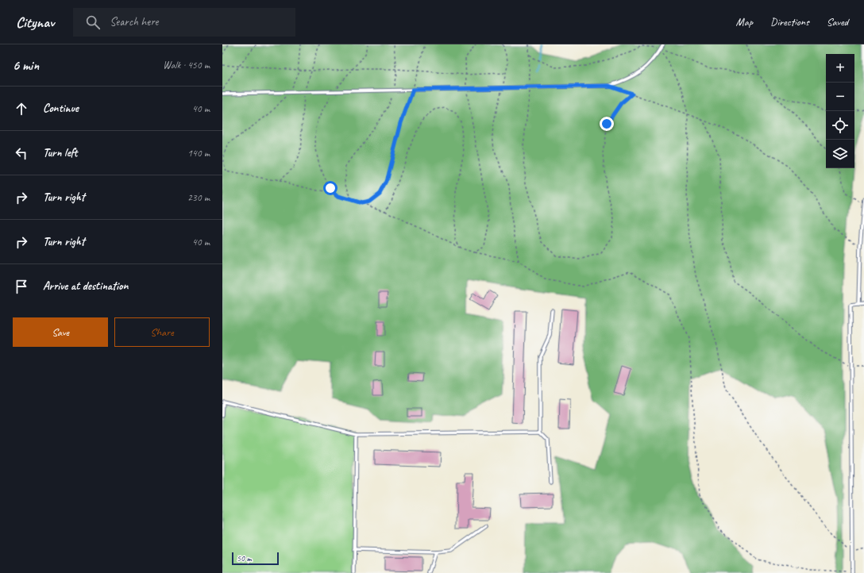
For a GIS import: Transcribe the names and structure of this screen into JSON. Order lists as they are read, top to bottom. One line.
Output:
{"scale_bar":"50 m","page":{"header":"Citynav","search":"Search here","nav":["Map","Directions","Saved"],"heading":["6 min","Walk · 450 m"],"map_buttons":["+","−"],"list":[["Continue","40 m"],["Turn left","140 m"],["Turn right","230 m"],["Turn right","40 m"],"Arrive at destination"],"buttons":["Save","Share"],"scale":"50 m"}}
